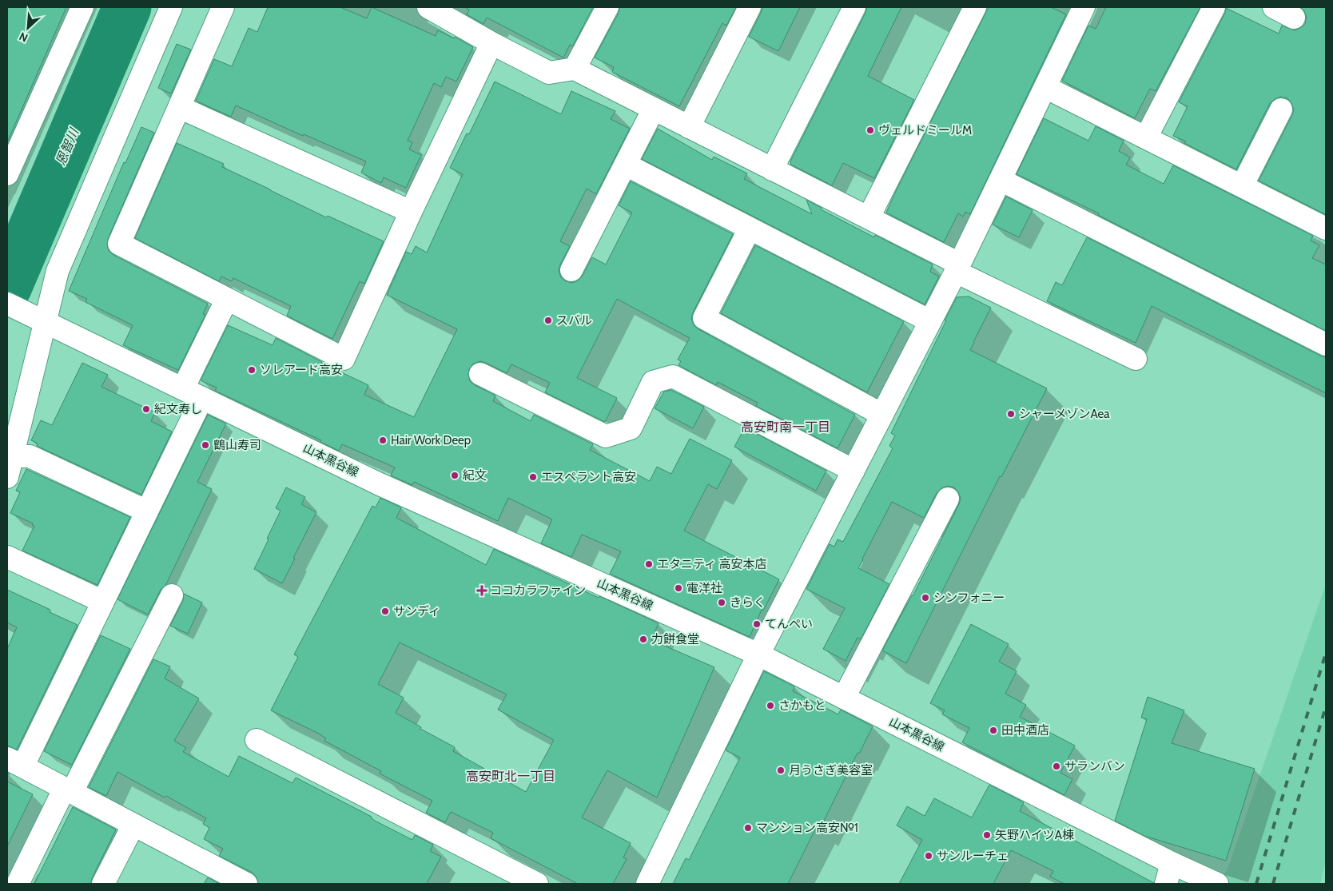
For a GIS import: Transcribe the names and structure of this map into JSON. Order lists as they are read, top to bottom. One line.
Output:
{"streets":{"street":["山本黒谷線"]},"districts":["高安町南一丁目","高安町北一丁目"],"water":["恩智川"],"places":{"other":["ヴェルドミールM","スバル","ソレアード高安","紀文寿し","シャーメゾンAea","Hair Work Deep","鶴山寿司","紀文","エスペラント高安","エタニティ 高安本店","電洋社","シンフォニー","きらく","サンディ","てんぺい","力餅食堂","さかもと","田中酒店","サランバン","月うさぎ美容室","マンション高安№1","矢野ハイツA棟","サンルーチェ"],"health":["ココカラファイン"]},"north":"bottom left"}
